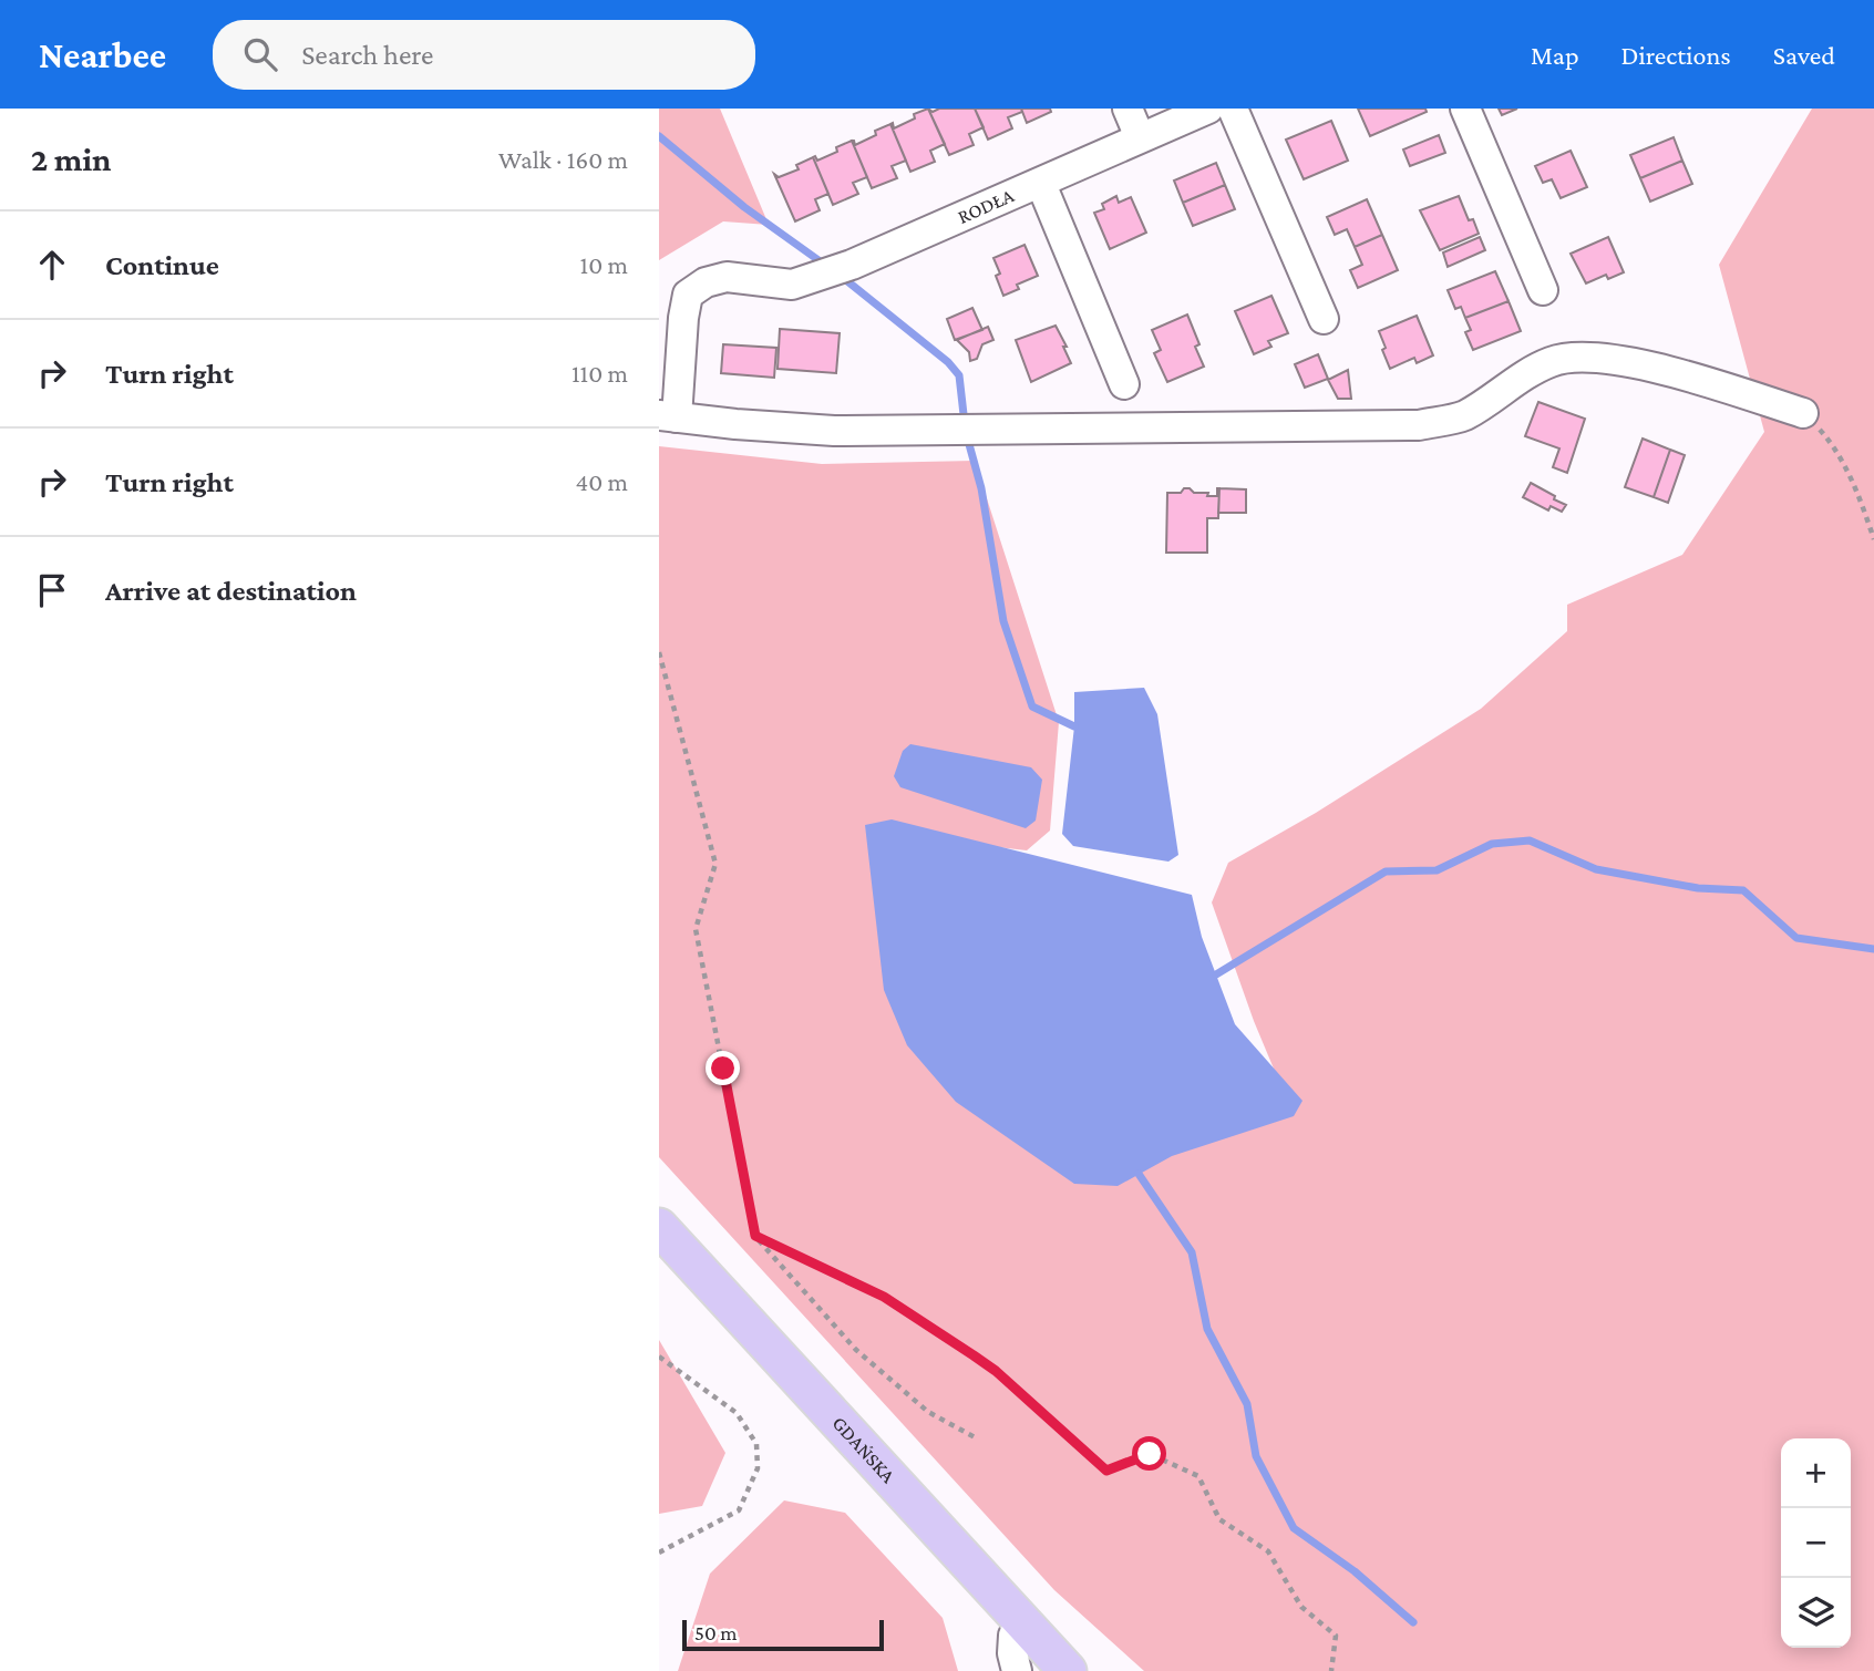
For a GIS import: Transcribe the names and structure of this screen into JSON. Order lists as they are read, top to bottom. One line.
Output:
{"streets":{"main road":["GDAŃSKA"],"street":["RODŁA"]},"scale_bar":"50 m","page":{"header":"Nearbee","search":"Search here","nav":["Map","Directions","Saved"],"heading":["2 min","Walk · 160 m"],"list":[["Continue","10 m"],["Turn right","110 m"],["Turn right","40 m"],"Arrive at destination"],"map_buttons":["+","−"],"scale":"50 m"}}
